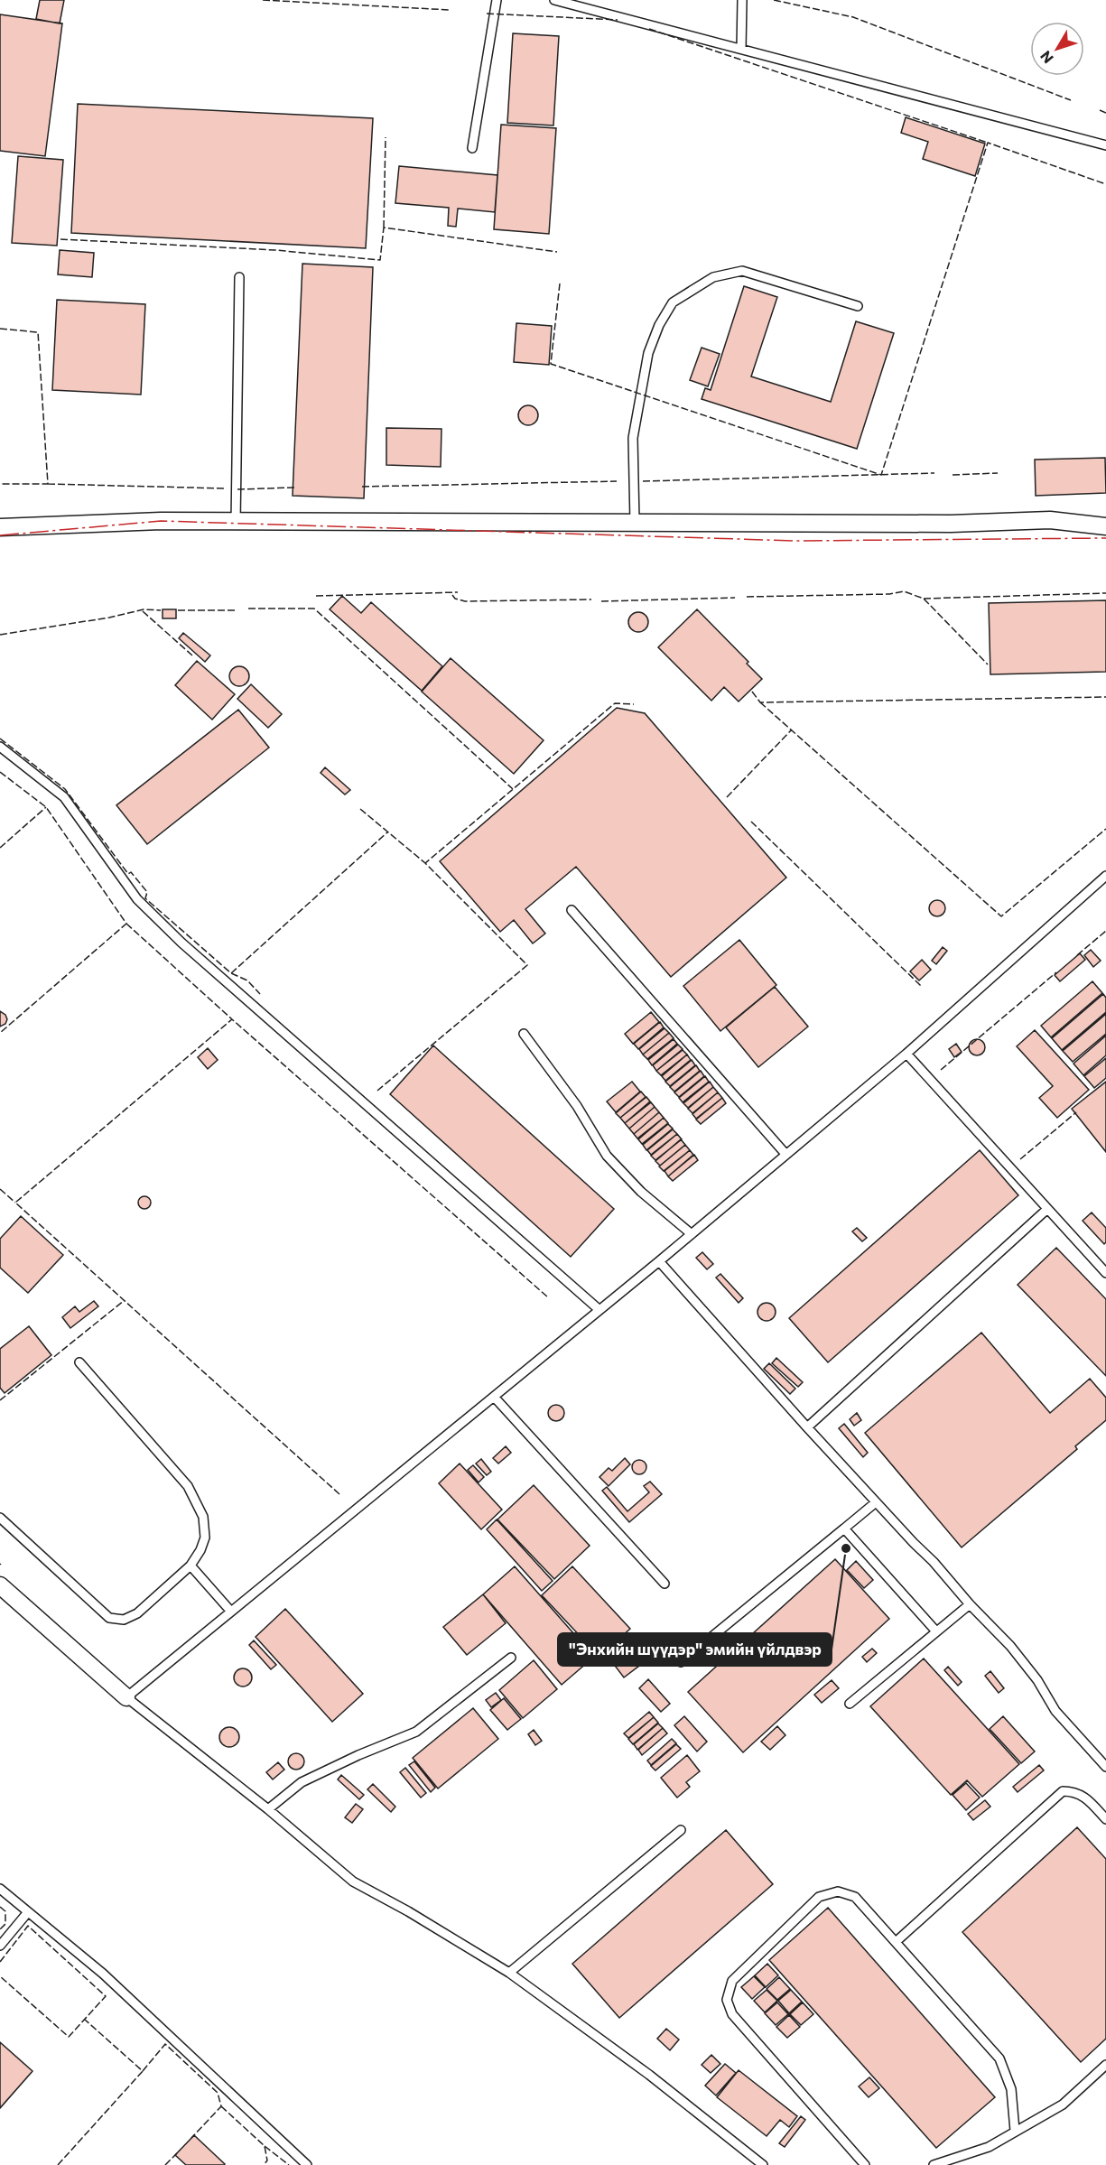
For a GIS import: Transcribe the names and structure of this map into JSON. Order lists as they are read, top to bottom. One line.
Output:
{"places":["\"Энхийн шүүдэр\" эмийн үйлдвэр"],"north":"bottom left"}
